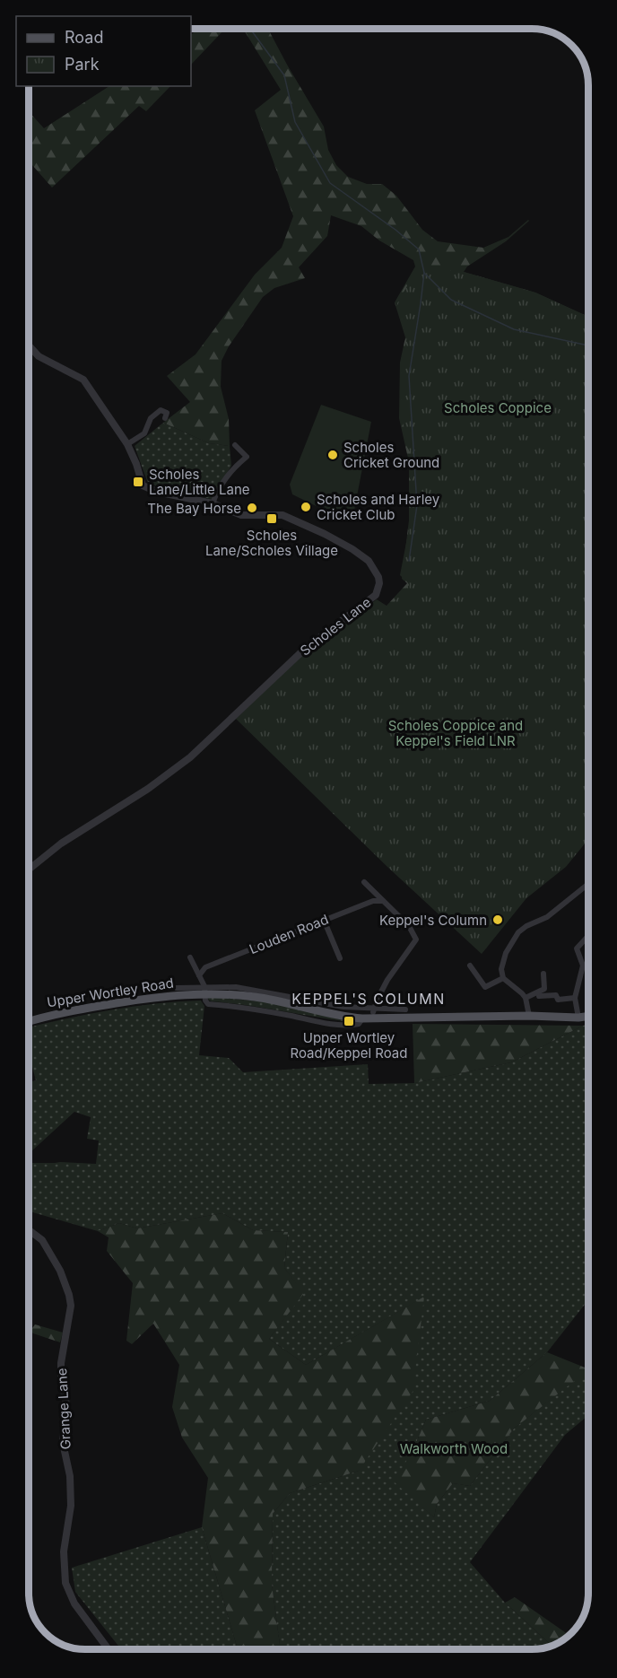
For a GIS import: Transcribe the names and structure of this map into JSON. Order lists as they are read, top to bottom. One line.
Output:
{"streets":{"main road":["Upper Wortley Road"],"street":["Scholes Lane","Louden Road","Grange Lane"]},"districts":["KEPPEL'S COLUMN"],"parks":["Scholes Coppice","Scholes Coppice and Keppel's Field LNR","Walkworth Wood"],"places":{"other":["Scholes Cricket Ground","Scholes and Harley Cricket Club","The Bay Horse","Keppel's Column"],"transit":["Scholes Lane/Little Lane","Scholes Lane/Scholes Village","Upper Wortley Road/Keppel Road"]},"legend":["Road","Park"]}
